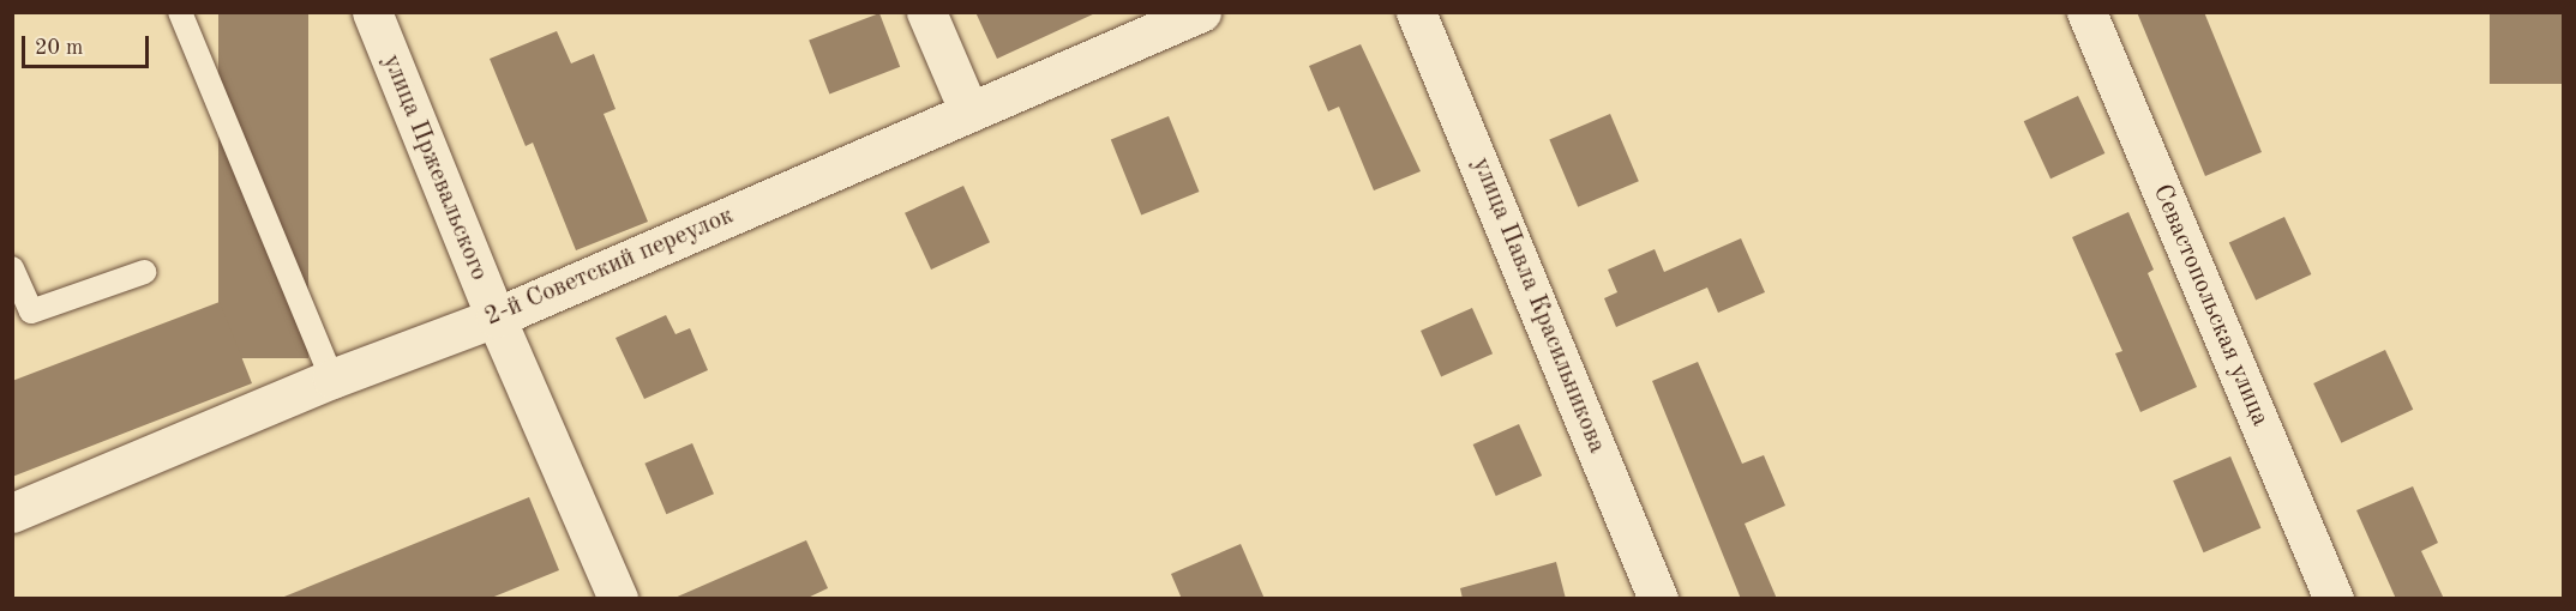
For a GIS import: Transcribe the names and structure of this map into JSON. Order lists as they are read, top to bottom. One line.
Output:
{"streets":{"street":["улица Пржевальского","2-й Советский переулок","улица Павла Красильникова","Севастопольская улица"]},"crossings":[["улица Пржевальского","2-й Советский переулок"]],"scale_bar":"20 m"}
